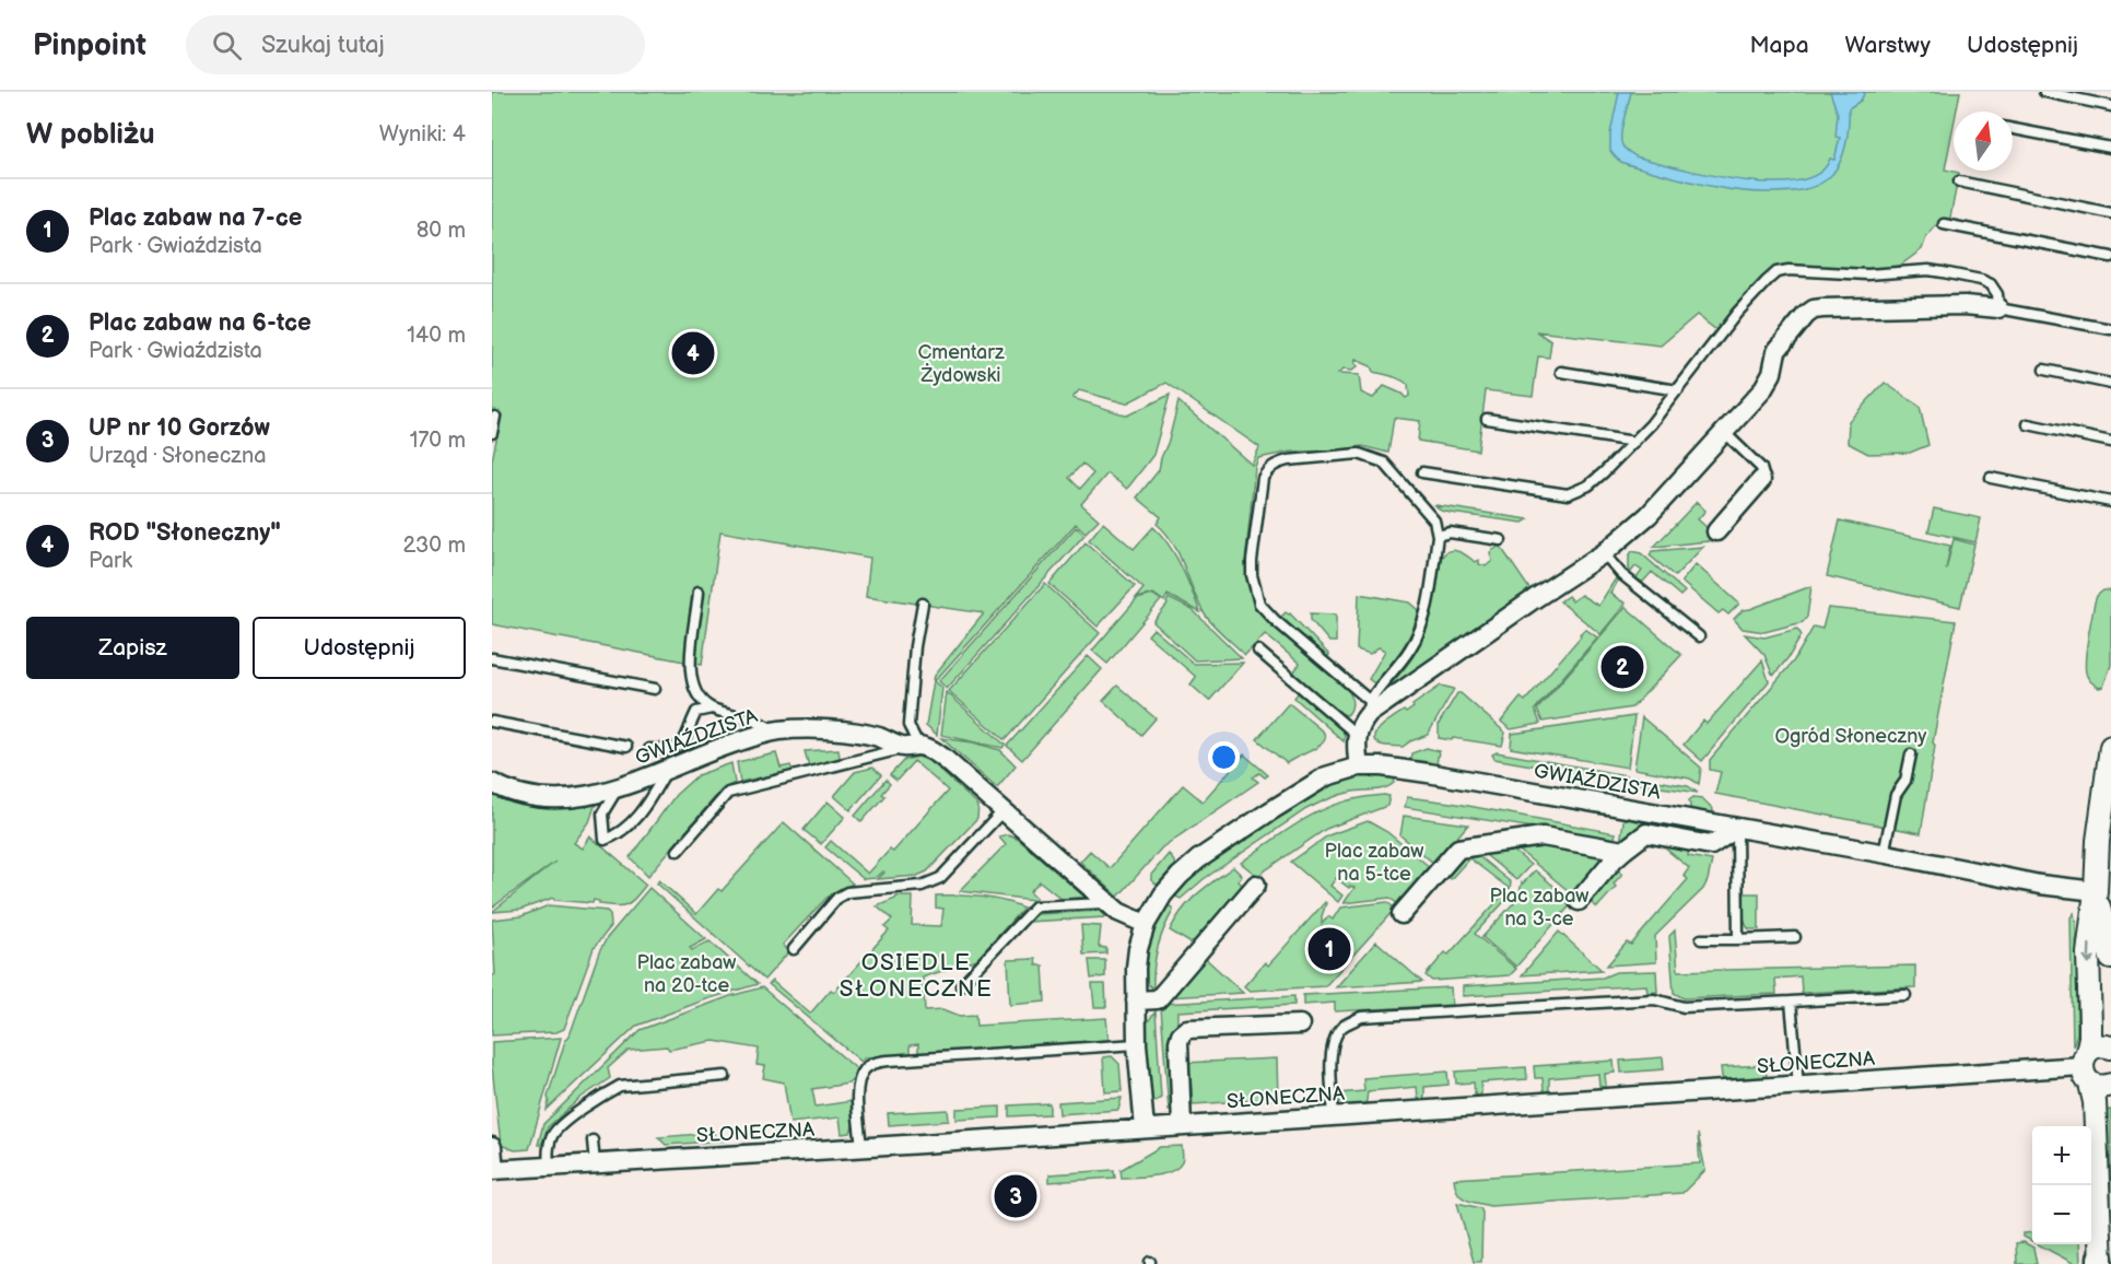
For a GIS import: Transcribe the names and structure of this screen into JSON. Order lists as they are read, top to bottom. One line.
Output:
{"streets":{"street":["GWIAŹDZISTA","SŁONECZNA"]},"crossings":[["GWIAŹDZISTA","SŁONECZNA"]],"districts":["OSIEDLE SŁONECZNE"],"parks":["Cmentarz Żydowski","Ogród Słoneczny","Plac zabaw na 5-tce","Plac zabaw na 3-ce","Plac zabaw na 20-tce"],"north":"top","page":{"header":"Pinpoint","search":"Szukaj tutaj","nav":["Mapa","Warstwy","Udostępnij"],"heading":["W pobliżu","Wyniki: 4"],"list":[{"mark":"1","name":"Plac zabaw na 7-ce","note":"Park · Gwiaździsta","value":"80 m"},{"mark":"2","name":"Plac zabaw na 6-tce","note":"Park · Gwiaździsta","value":"140 m"},{"mark":"3","name":"UP nr 10 Gorzów","note":"Urząd · Słoneczna","value":"170 m"},{"mark":"4","name":"ROD \"Słoneczny\"","note":"Park","value":"230 m"}],"pins":["4","2","1","3"],"buttons":["Zapisz","Udostępnij"],"map_buttons":["+","−"]}}
